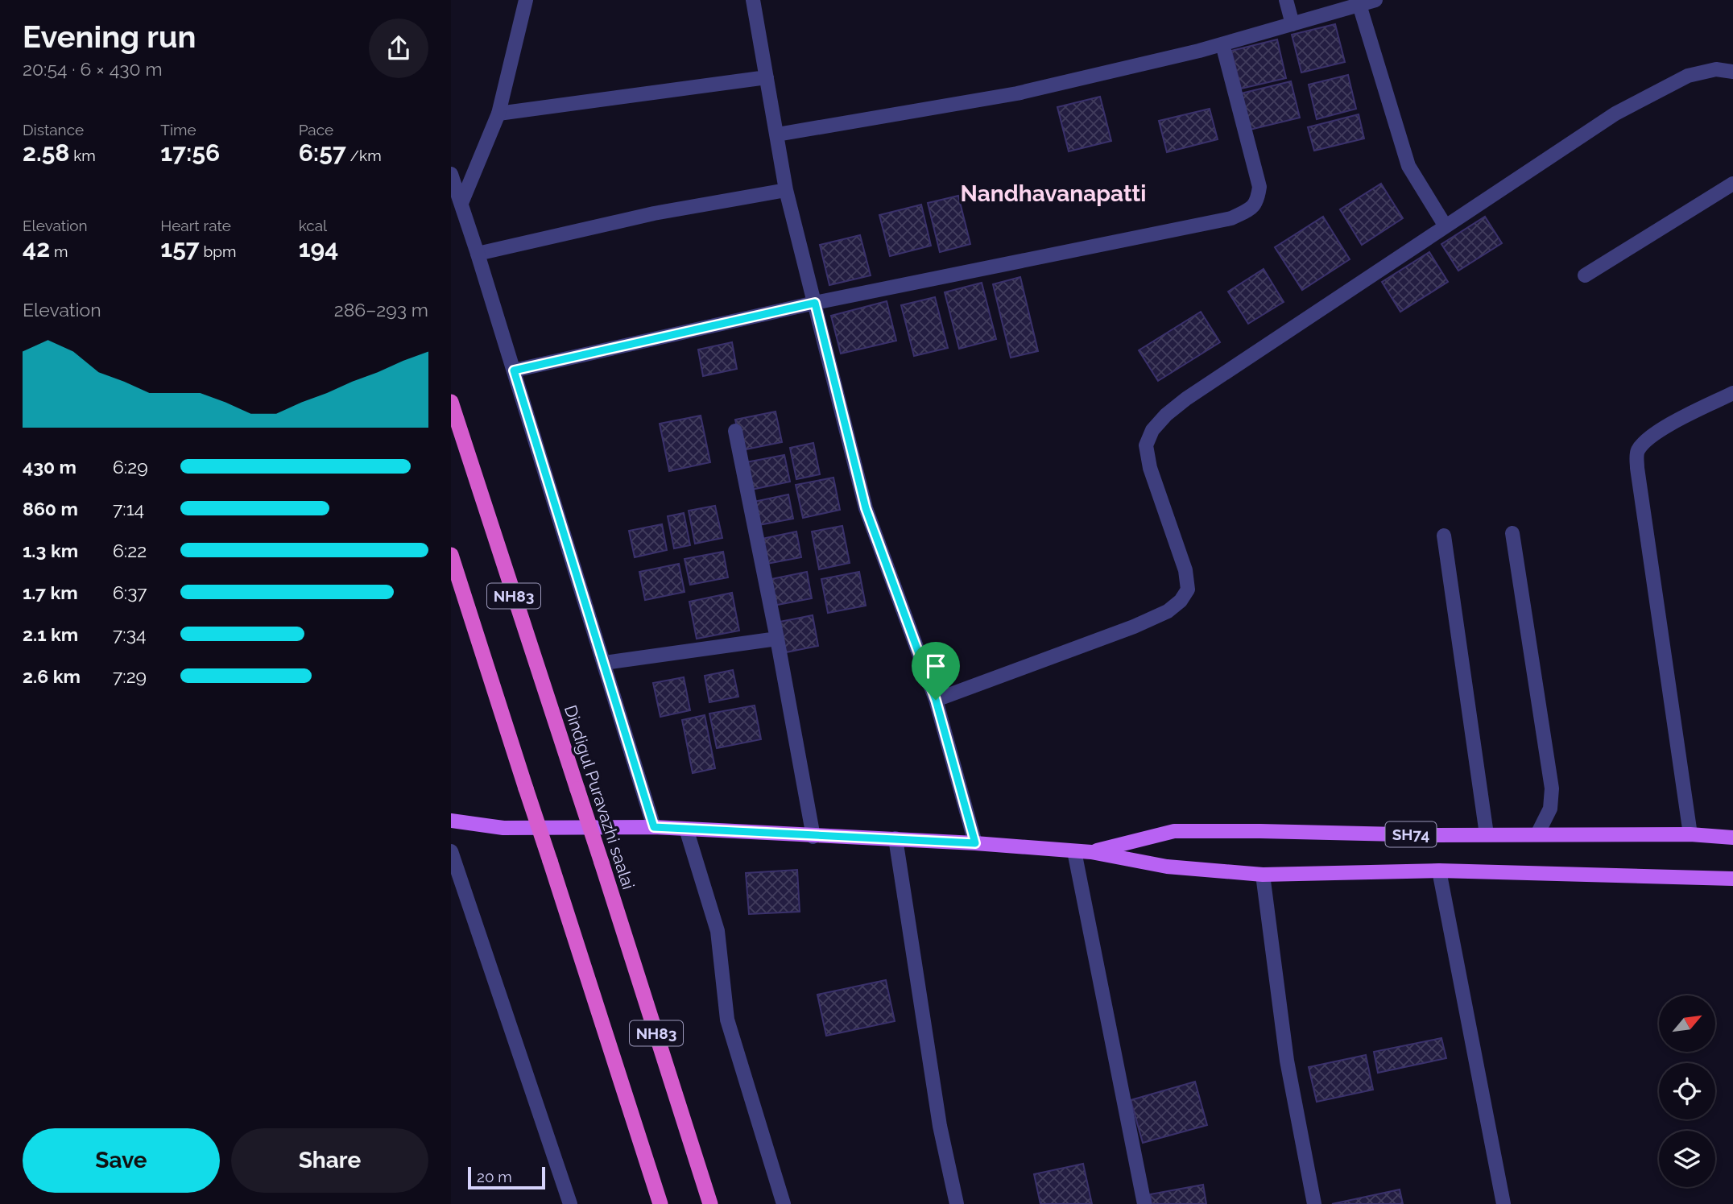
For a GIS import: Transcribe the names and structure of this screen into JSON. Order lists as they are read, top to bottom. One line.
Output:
{"streets":{"highway":["NH83","Dindigul Puravazhi saalai"],"main road":["SH74"]},"districts":["Nandhavanapatti"],"scale_bar":"20 m","north":"top right","page":{"heading":["Evening run","20:54 · 6 × 430 m"],"stats":[["Distance","2.58 km"],["Time","17:56"],["Pace","6:57 /km"],["Elevation","42 m"],["Heart rate","157 bpm"],["kcal","194"]],"chart":["Elevation","286–293 m"],"list":[{"name":"430 m","note":"6:29"},{"name":"860 m","note":"7:14"},{"name":"1.3 km","note":"6:22"},{"name":"1.7 km","note":"6:37"},{"name":"2.1 km","note":"7:34"},{"name":"2.6 km","note":"7:29"}],"buttons":["Save","Share"],"scale":"20 m"}}
